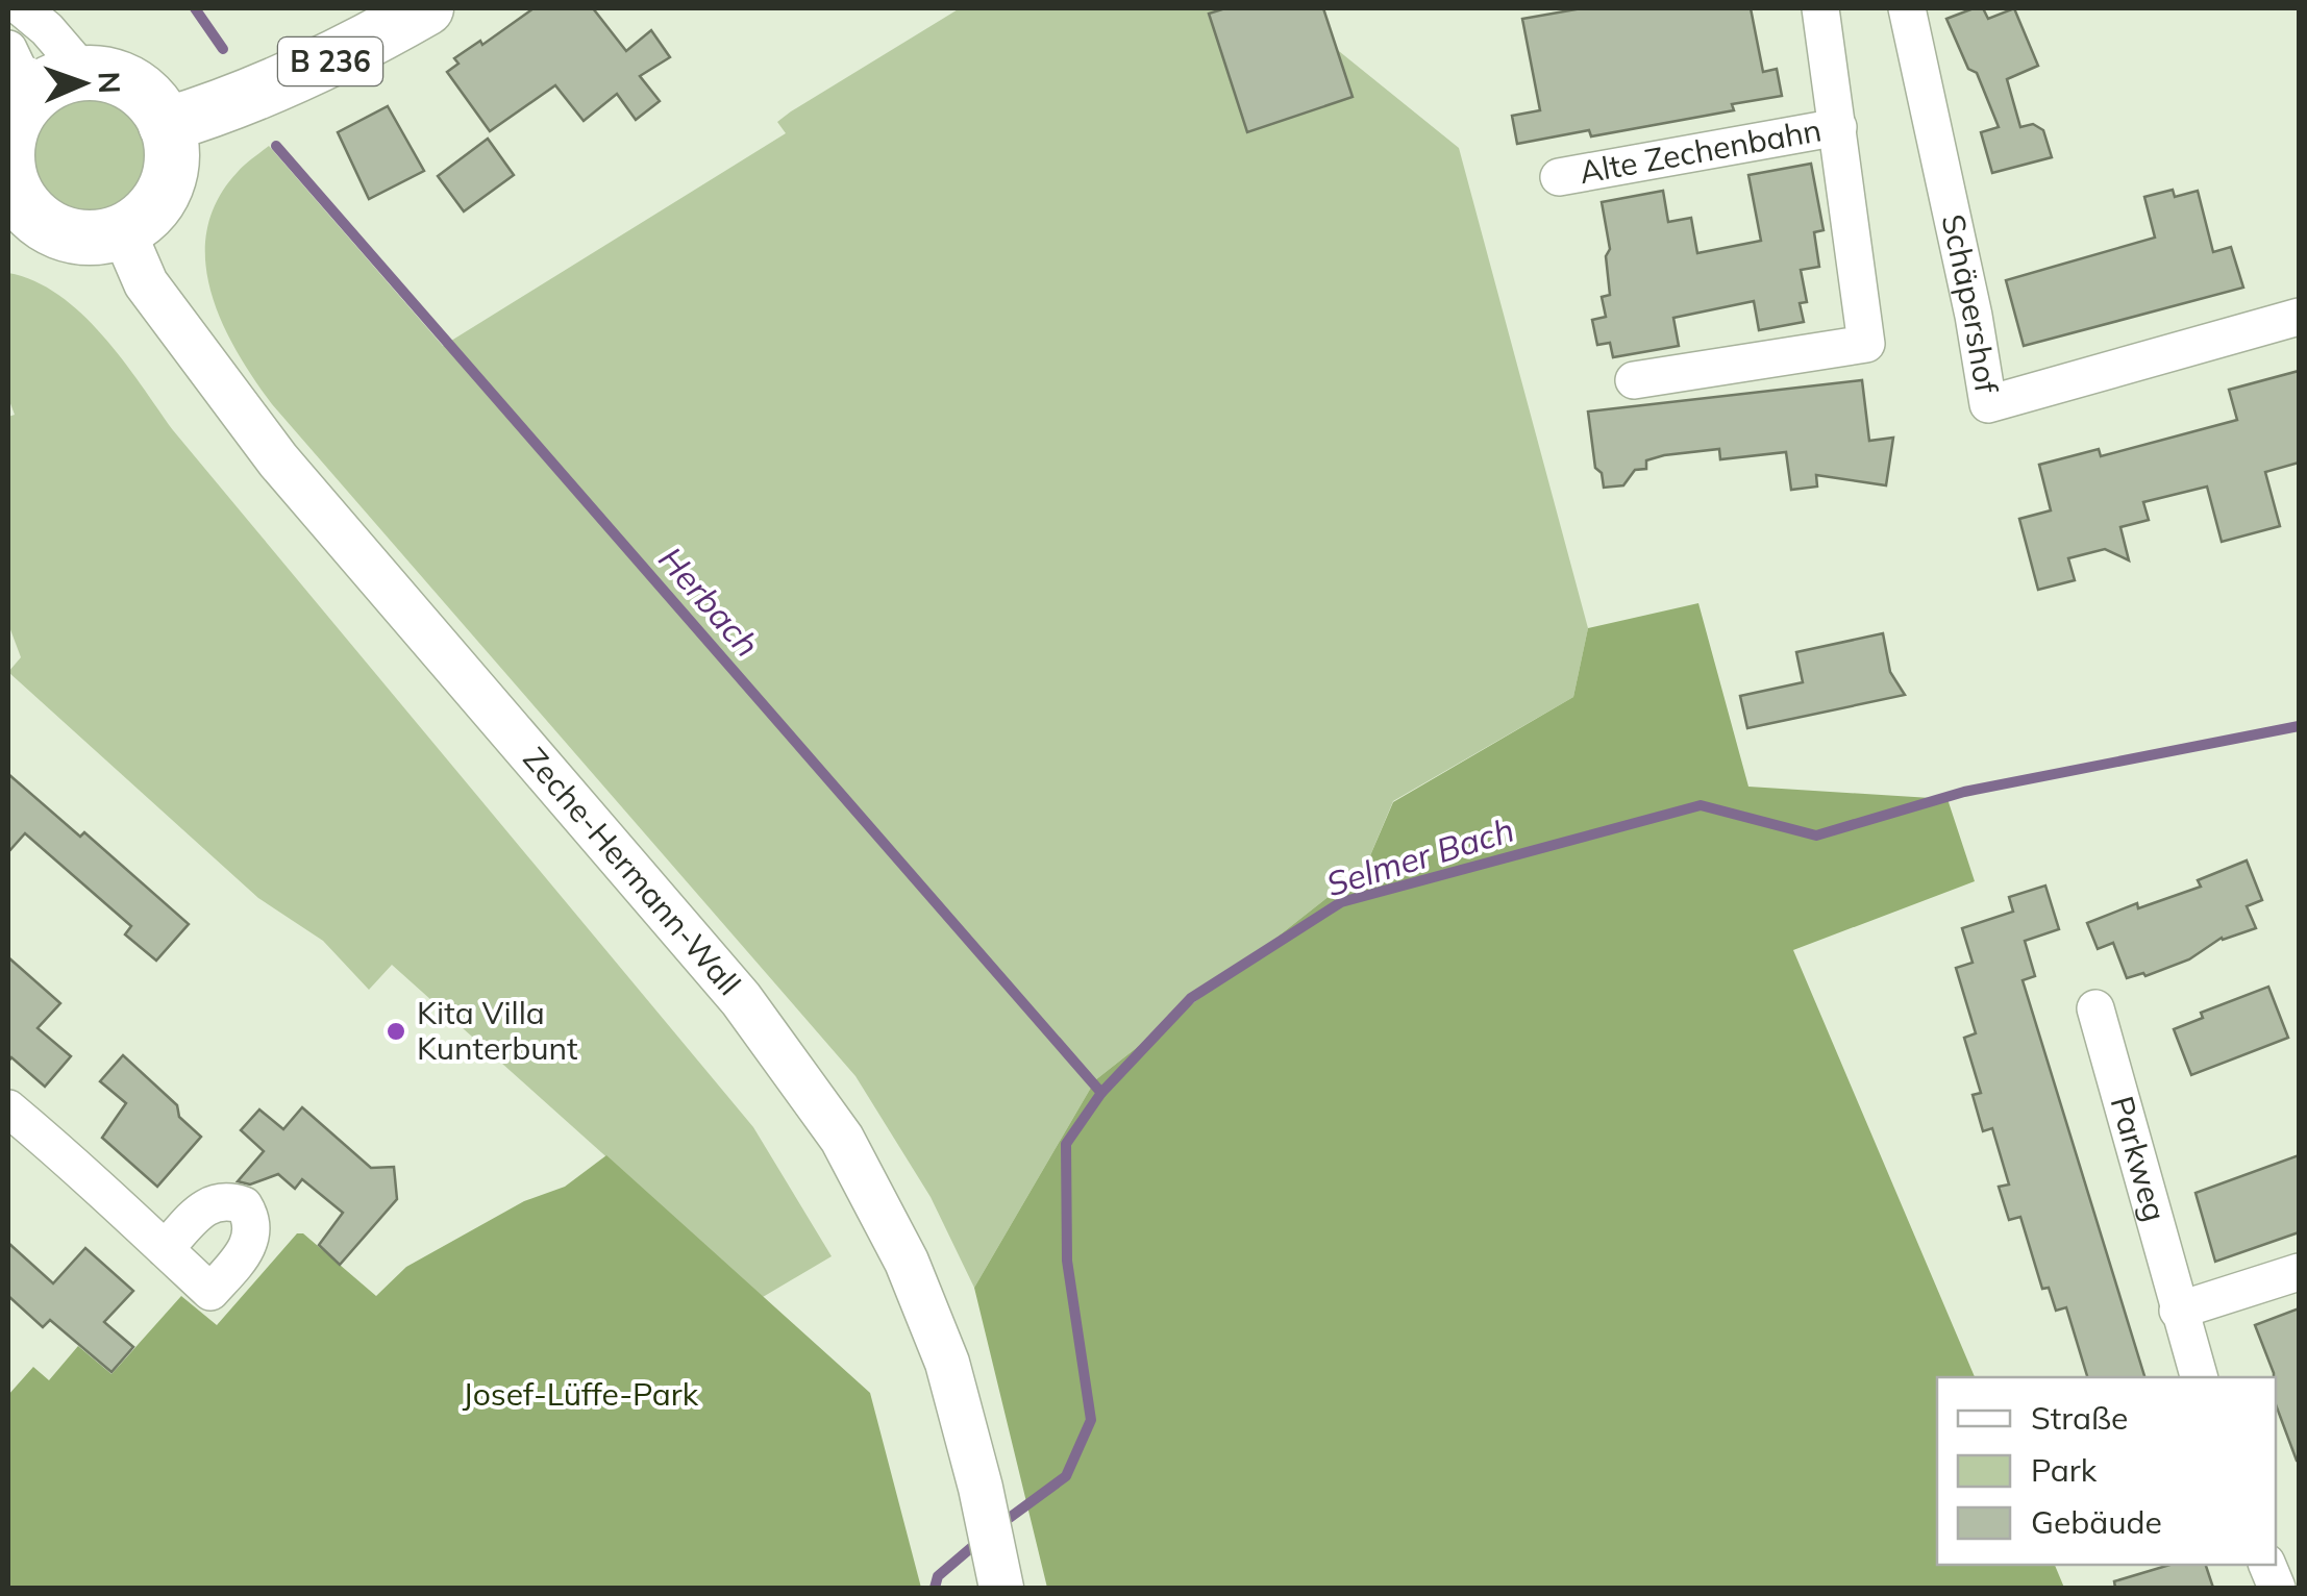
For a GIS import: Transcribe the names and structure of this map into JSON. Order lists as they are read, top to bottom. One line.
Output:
{"streets":{"main road":["B 236"],"street":["Alte Zechenbahn","Schäpershof","Zeche-Hermann-Wall","Parkweg"]},"crossings":[["B 236","Zeche-Hermann-Wall"]],"water":["Herbach","Selmer Bach"],"parks":["Josef-Lüffe-Park"],"places":["Kita Villa Kunterbunt"],"legend":["Straße","Park","Gebäude"],"north":"right"}
